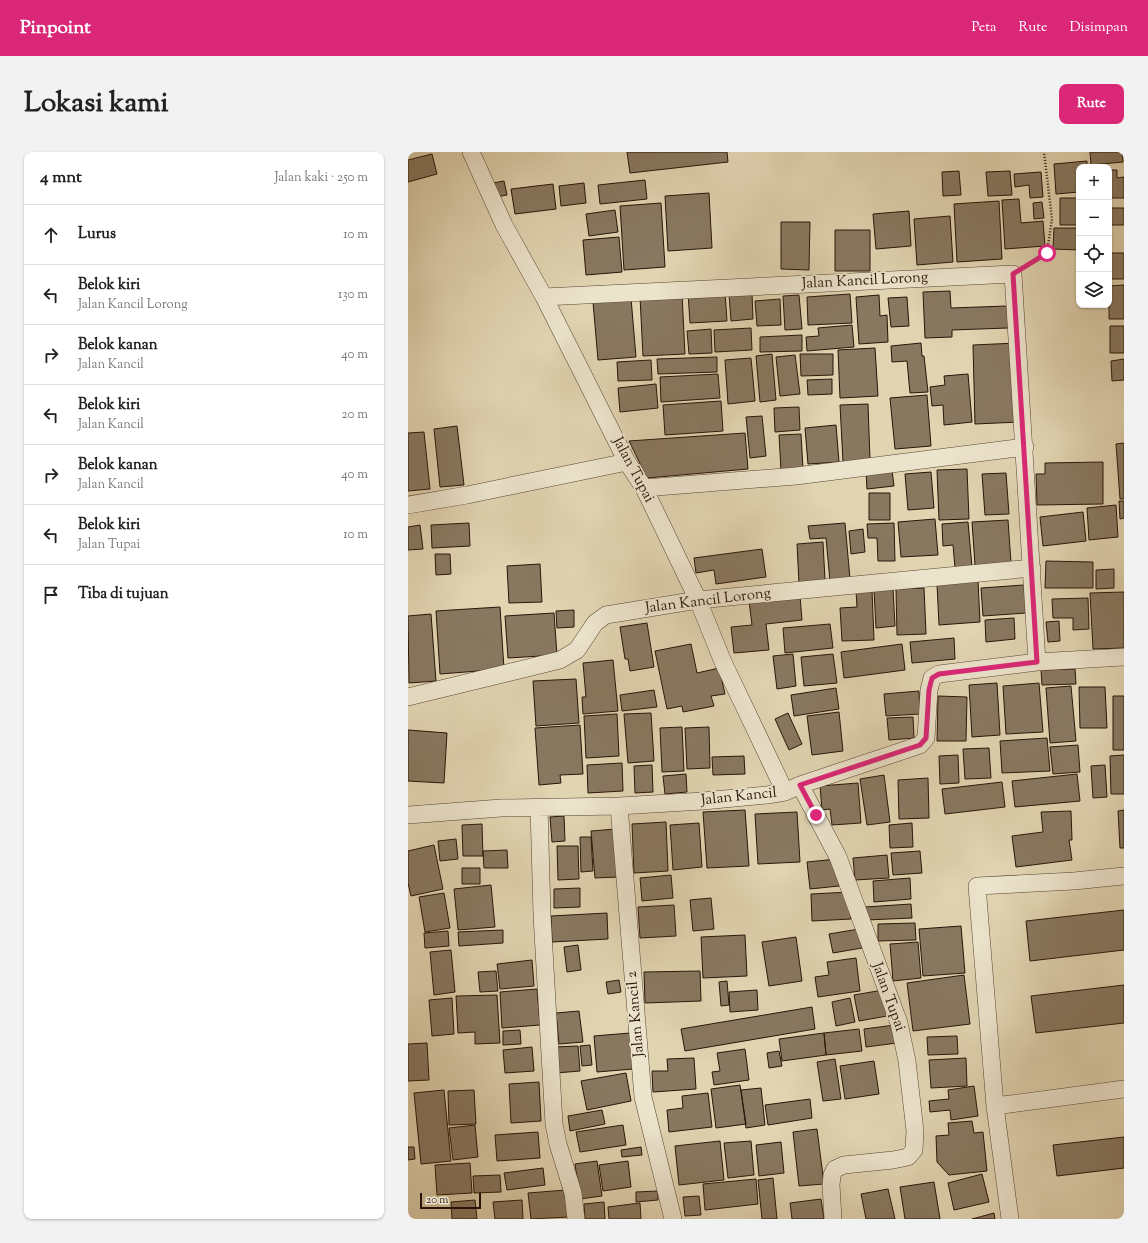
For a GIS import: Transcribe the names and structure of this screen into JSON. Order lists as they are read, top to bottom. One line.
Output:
{"streets":{"street":["Jalan Kancil Lorong","Jalan Tupai","Jalan Kancil","Jalan Kancil 2"]},"crossings":[["Jalan Kancil Lorong","Jalan Tupai"],["Jalan Tupai","Jalan Kancil"],["Jalan Kancil","Jalan Kancil 2"]],"scale_bar":"20 m","page":{"header":"Pinpoint","nav":["Peta","Rute","Disimpan"],"title":"Lokasi kami","buttons":"Rute","heading":["4 mnt","Jalan kaki · 250 m"],"map_buttons":["+","−"],"list":[["Lurus","10 m"],["Belok kiri","Jalan Kancil Lorong","130 m"],["Belok kanan","Jalan Kancil","40 m"],["Belok kiri","Jalan Kancil","20 m"],["Belok kanan","Jalan Kancil","40 m"],["Belok kiri","Jalan Tupai","10 m"],"Tiba di tujuan"],"scale":"20 m"}}
